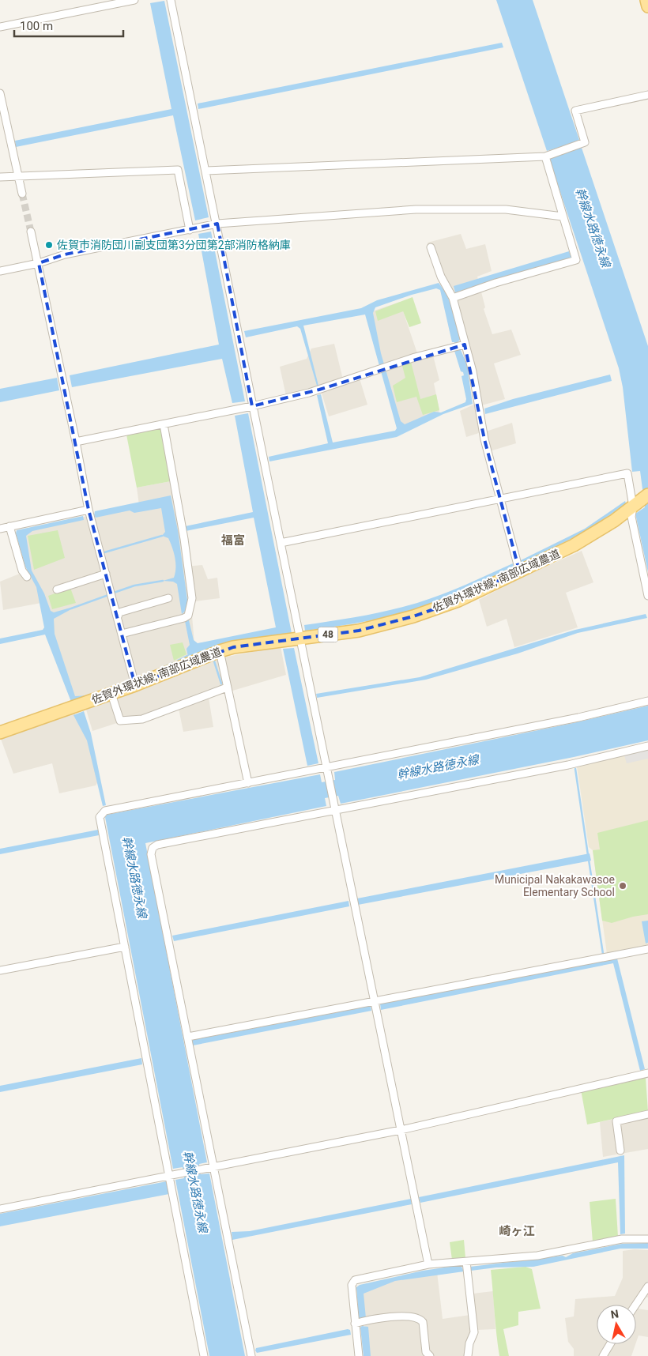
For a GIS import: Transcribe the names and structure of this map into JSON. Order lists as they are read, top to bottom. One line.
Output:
{"streets":{"main road":["佐賀外環状線; 南部広域農道","48"]},"districts":["福富","崎ヶ江"],"water":["幹線水路徳永線"],"places":["佐賀市消防団川副支団第3分団第2部消防格納庫","Municipal Nakakawasoe Elementary School"],"scale_bar":"100 m","north":"top"}
